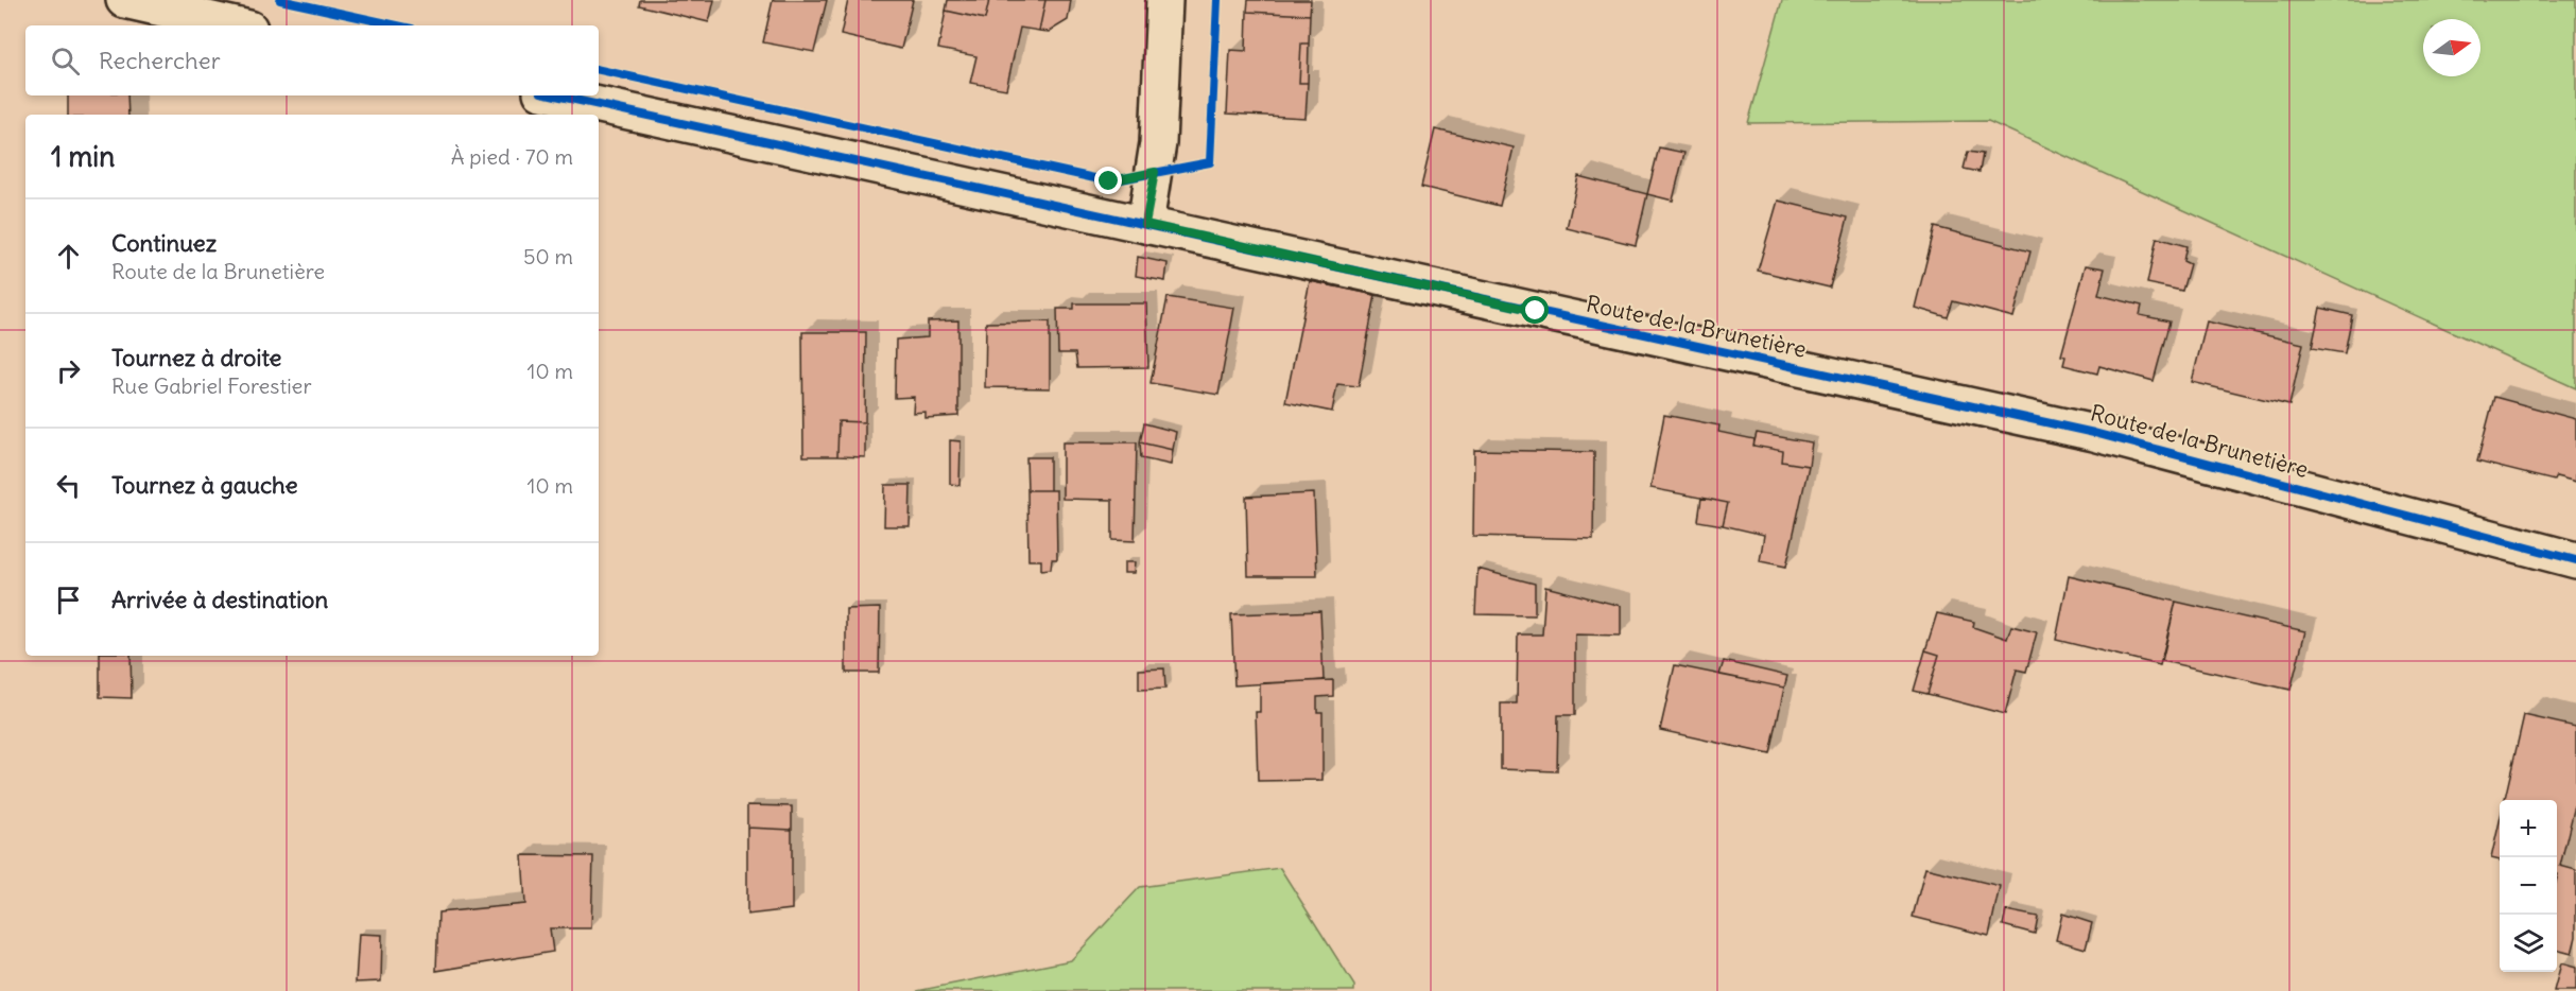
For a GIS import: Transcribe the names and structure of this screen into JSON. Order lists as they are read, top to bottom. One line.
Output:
{"streets":{"street":["Route de la Brunetière"]},"north":"right","page":{"search":"Rechercher","heading":["1 min","À pied · 70 m"],"list":[["Continuez","Route de la Brunetière","50 m"],["Tournez à droite","Rue Gabriel Forestier","10 m"],["Tournez à gauche","10 m"],"Arrivée à destination"],"map_buttons":["+","−"]}}
